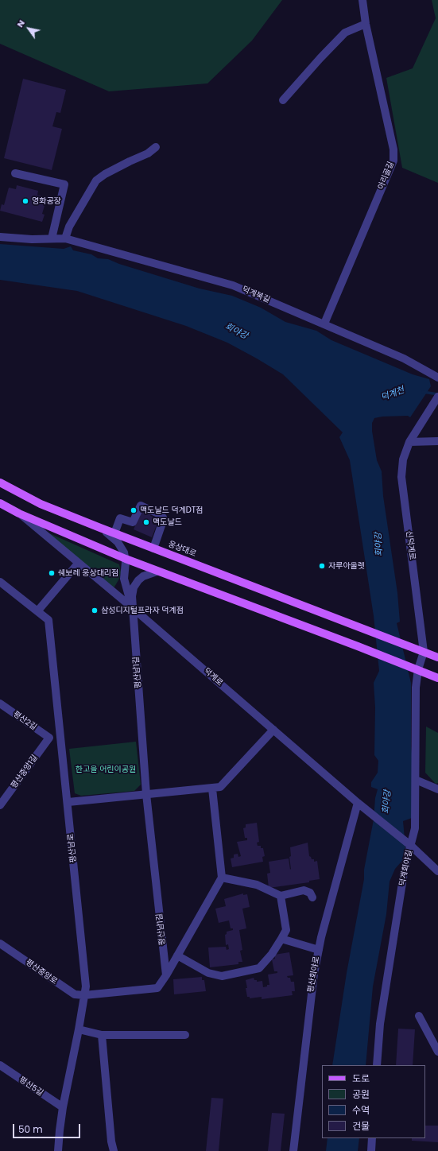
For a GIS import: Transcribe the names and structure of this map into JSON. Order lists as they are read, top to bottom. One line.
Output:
{"streets":{"main road":["웅상대로"],"street":["아리골길","덕계북길","신덕계로","평산남1길","덕계로","평산2길","평산중앙1길","평산남로","덕계회야길","평산중앙로","평산회야로","평산5길"]},"crossings":[["아리골길","덕계북길"],["신덕계로","웅상대로"],["신덕계로","덕계회야길"],["평산남1길","덕계로"],["덕계로","덕계회야길"],["덕계로","평산회야로"],["평산2길","평산중앙1길"],["평산남로","평산중앙로"],["평산남로","평산5길"]],"water":["회야강","덕계천"],"parks":["한고을 어린이공원"],"places":["영화공장","맥도날드 덕계DT점","맥도날드","자루아울렛","쉐보레 웅상대리점","삼성디지털프라자 덕계점"],"legend":["도로","공원","수역","건물"],"scale_bar":"50 m","north":"top left"}
